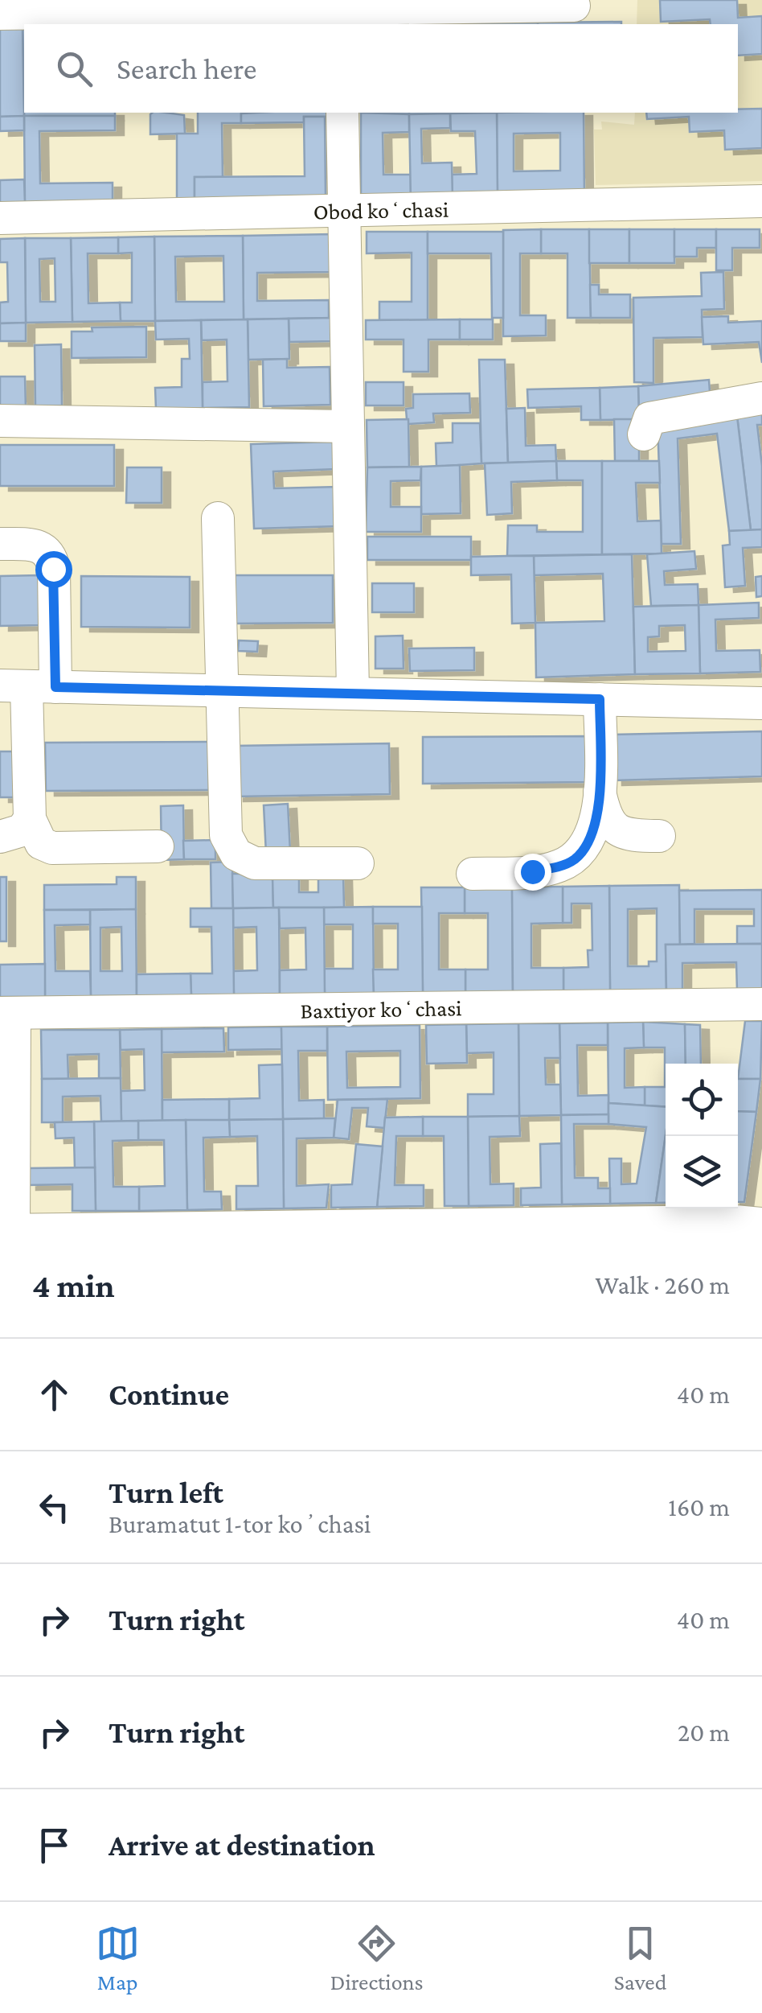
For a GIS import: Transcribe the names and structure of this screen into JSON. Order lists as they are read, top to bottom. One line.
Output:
{"streets":{"street":["Obod koʻchasi","Baxtiyor koʻchasi"]},"page":{"search":"Search here","heading":["4 min","Walk · 260 m"],"list":[["Continue","40 m"],["Turn left","Buramatut 1-tor koʼchasi","160 m"],["Turn right","40 m"],["Turn right","20 m"],"Arrive at destination"],"nav":["Map","Directions","Saved"]}}
